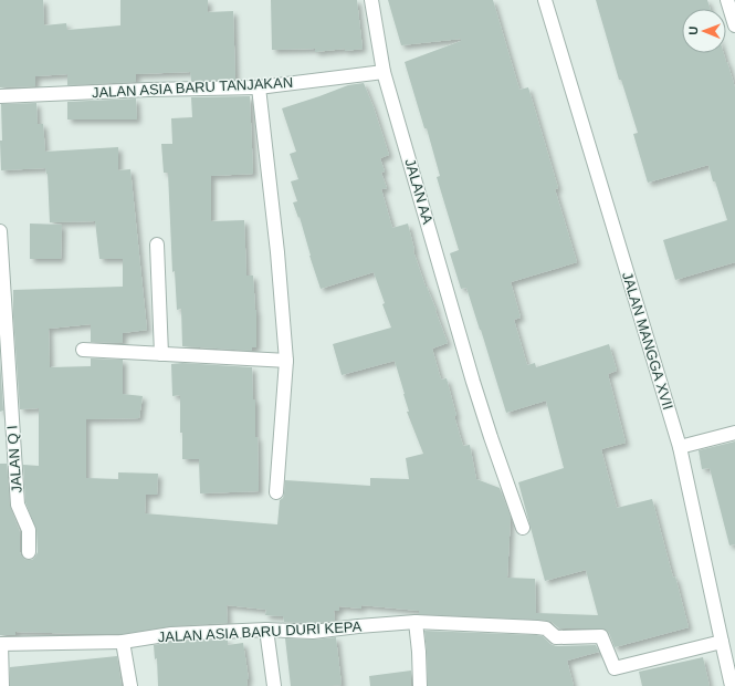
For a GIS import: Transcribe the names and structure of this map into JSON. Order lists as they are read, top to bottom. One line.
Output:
{"streets":{"street":["JALAN ASIA BARU TANJAKAN","JALAN AA","JALAN MANGGA XVII","JALAN Q I","JALAN ASIA BARU DURI KEPA"]},"crossings":[["JALAN ASIA BARU TANJAKAN","JALAN AA"],["JALAN MANGGA XVII","JALAN ASIA BARU DURI KEPA"]],"north":"left"}
